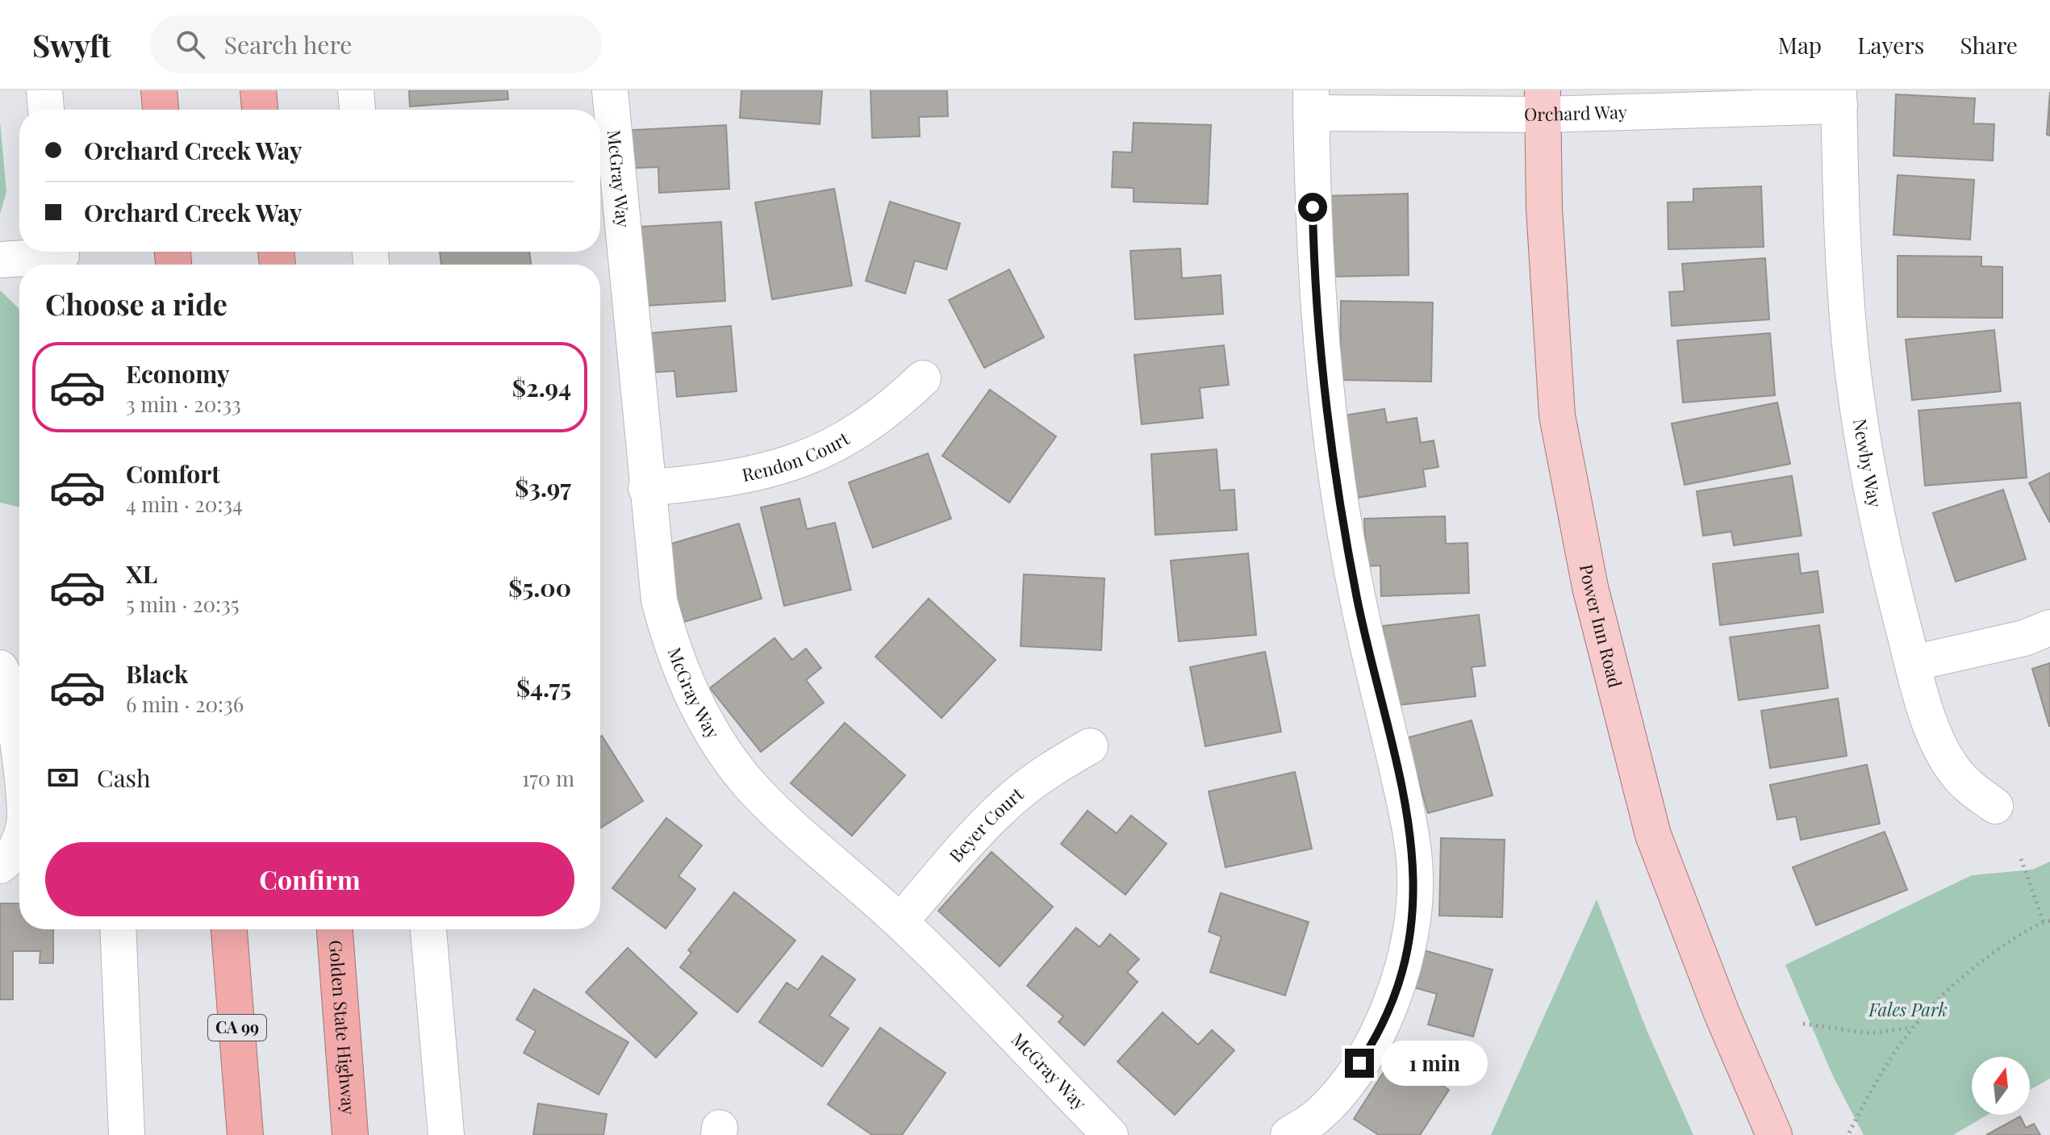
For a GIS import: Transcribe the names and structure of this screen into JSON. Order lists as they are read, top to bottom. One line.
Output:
{"streets":{"highway":["CA 99","Golden State Highway"],"main road":["Power Inn Road"],"street":["Orchard Way","McGray Way","Rendon Court","Newby Way","Beyer Court"]},"crossings":[["Orchard Way","Newby Way"],["Orchard Way","Power Inn Road"],["McGray Way","Rendon Court"],["McGray Way","Beyer Court"]],"parks":["Fales Park"],"north":"top","page":{"header":"Swyft","search":"Search here","nav":["Map","Layers","Share"],"banner":["Orchard Creek Way","Orchard Creek Way"],"heading":"Choose a ride","list":[{"name":"Economy","note":"3 min · 20:33","value":"$2.94"},{"name":"Comfort","note":"4 min · 20:34","value":"$3.97"},{"name":"XL","note":"5 min · 20:35","value":"$5.00"},{"name":"Black","note":"6 min · 20:36","value":"$4.75"}],"pay":["Cash","170 m"],"buttons":"Confirm","bubble":"1 min"}}
